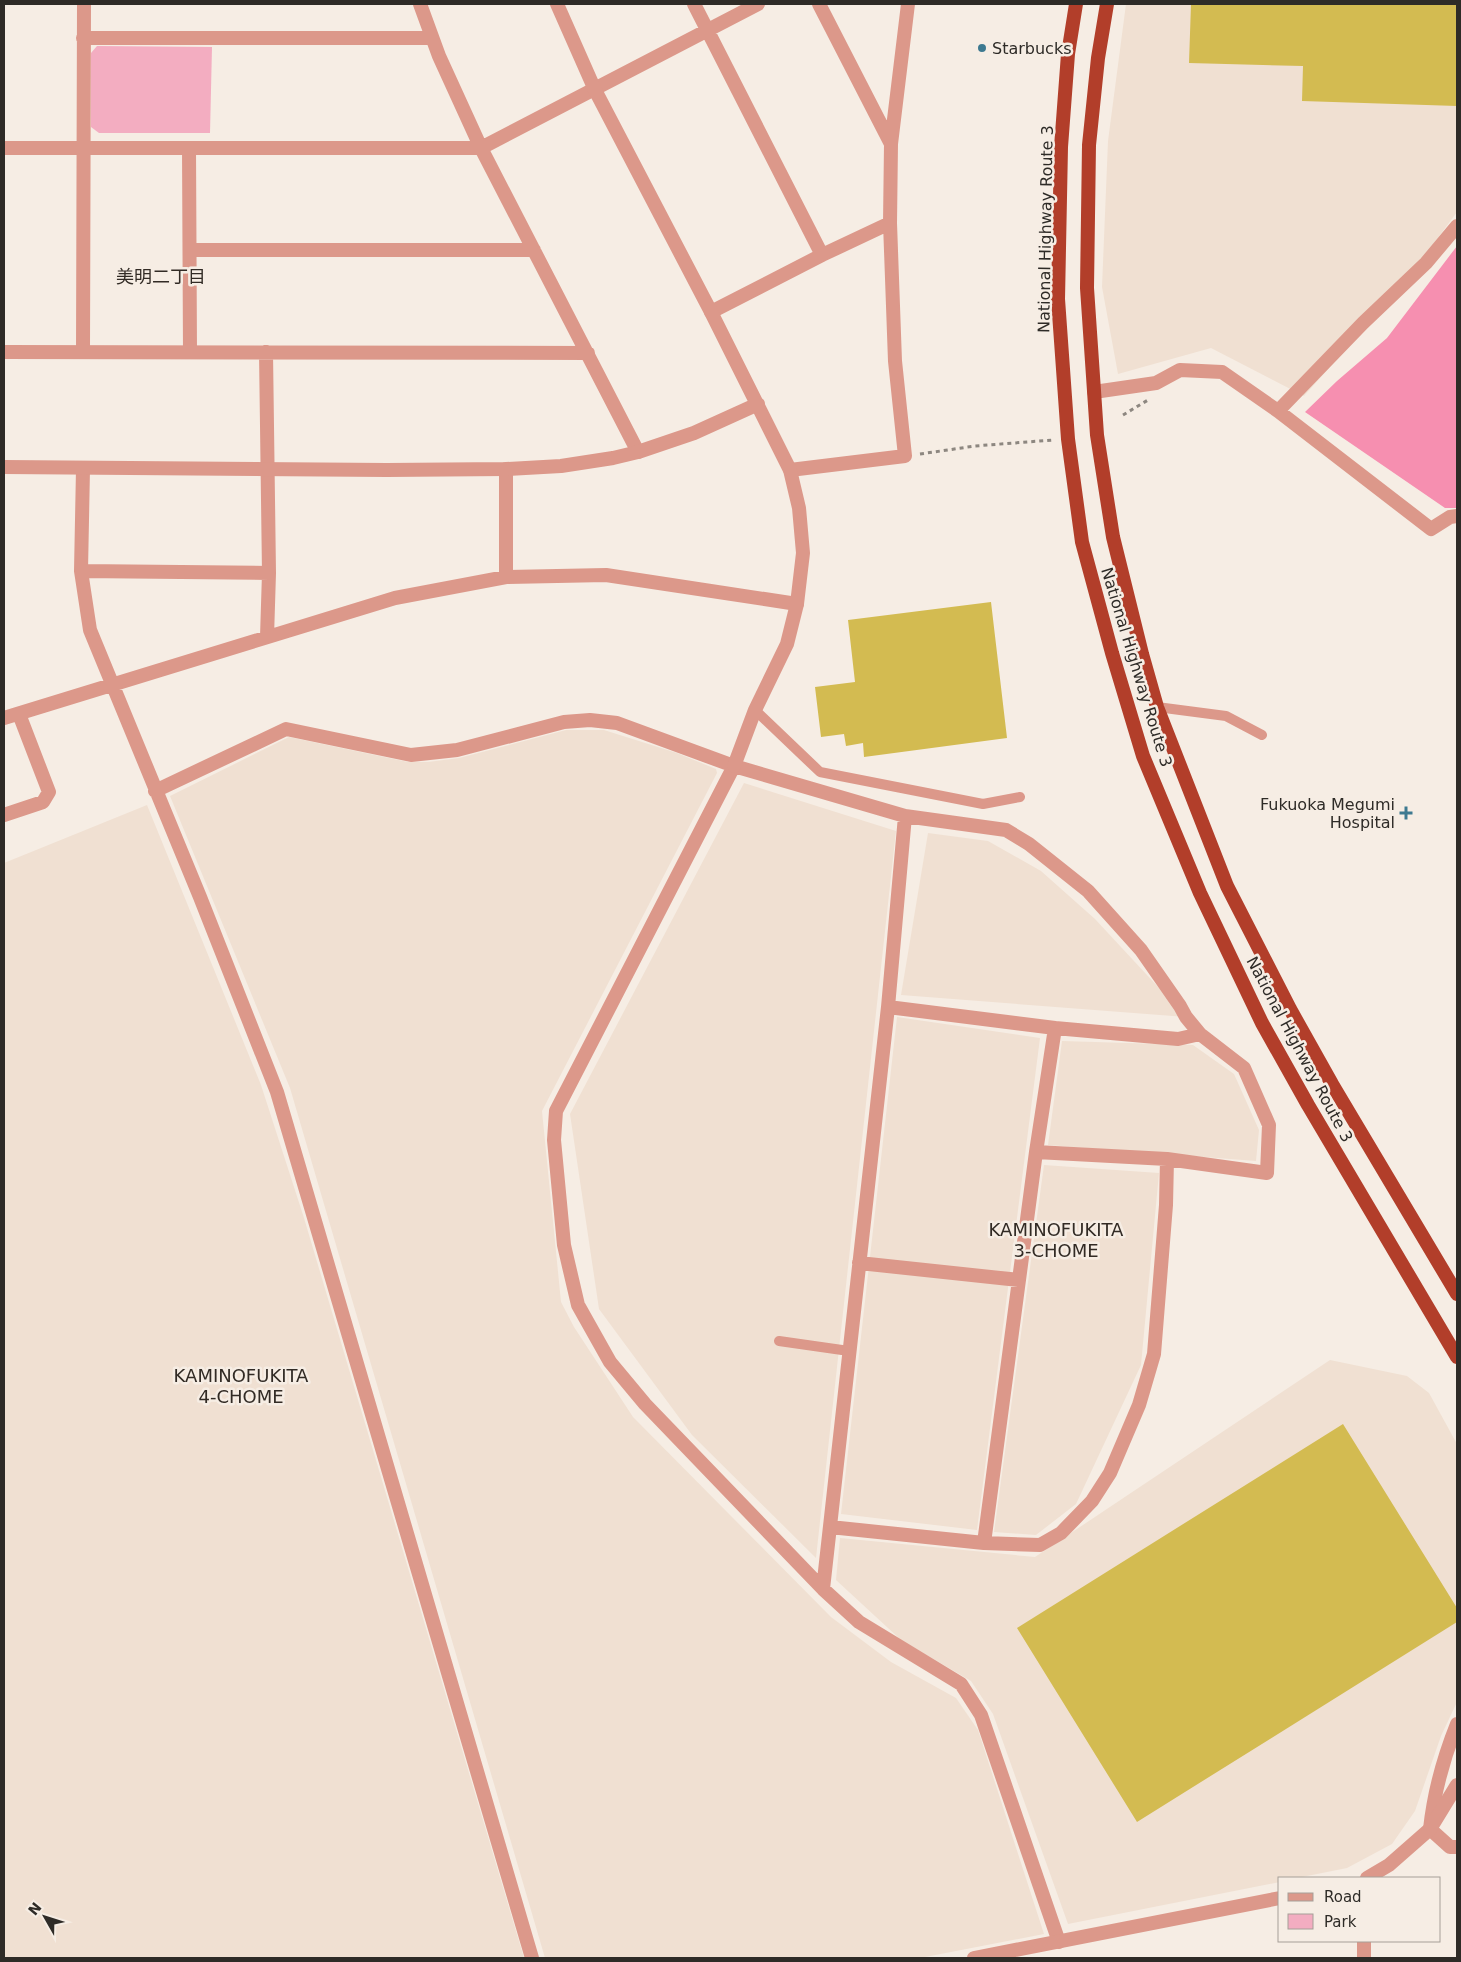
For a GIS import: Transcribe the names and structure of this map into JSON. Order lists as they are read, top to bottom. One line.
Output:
{"streets":{"highway":["National Highway Route 3"]},"districts":["美明二丁目","KAMINOFUKITA 3-CHOME","KAMINOFUKITA 4-CHOME"],"places":{"other":["Starbucks"],"health":["Fukuoka Megumi Hospital"]},"legend":["Road","Park"],"north":"top left"}
